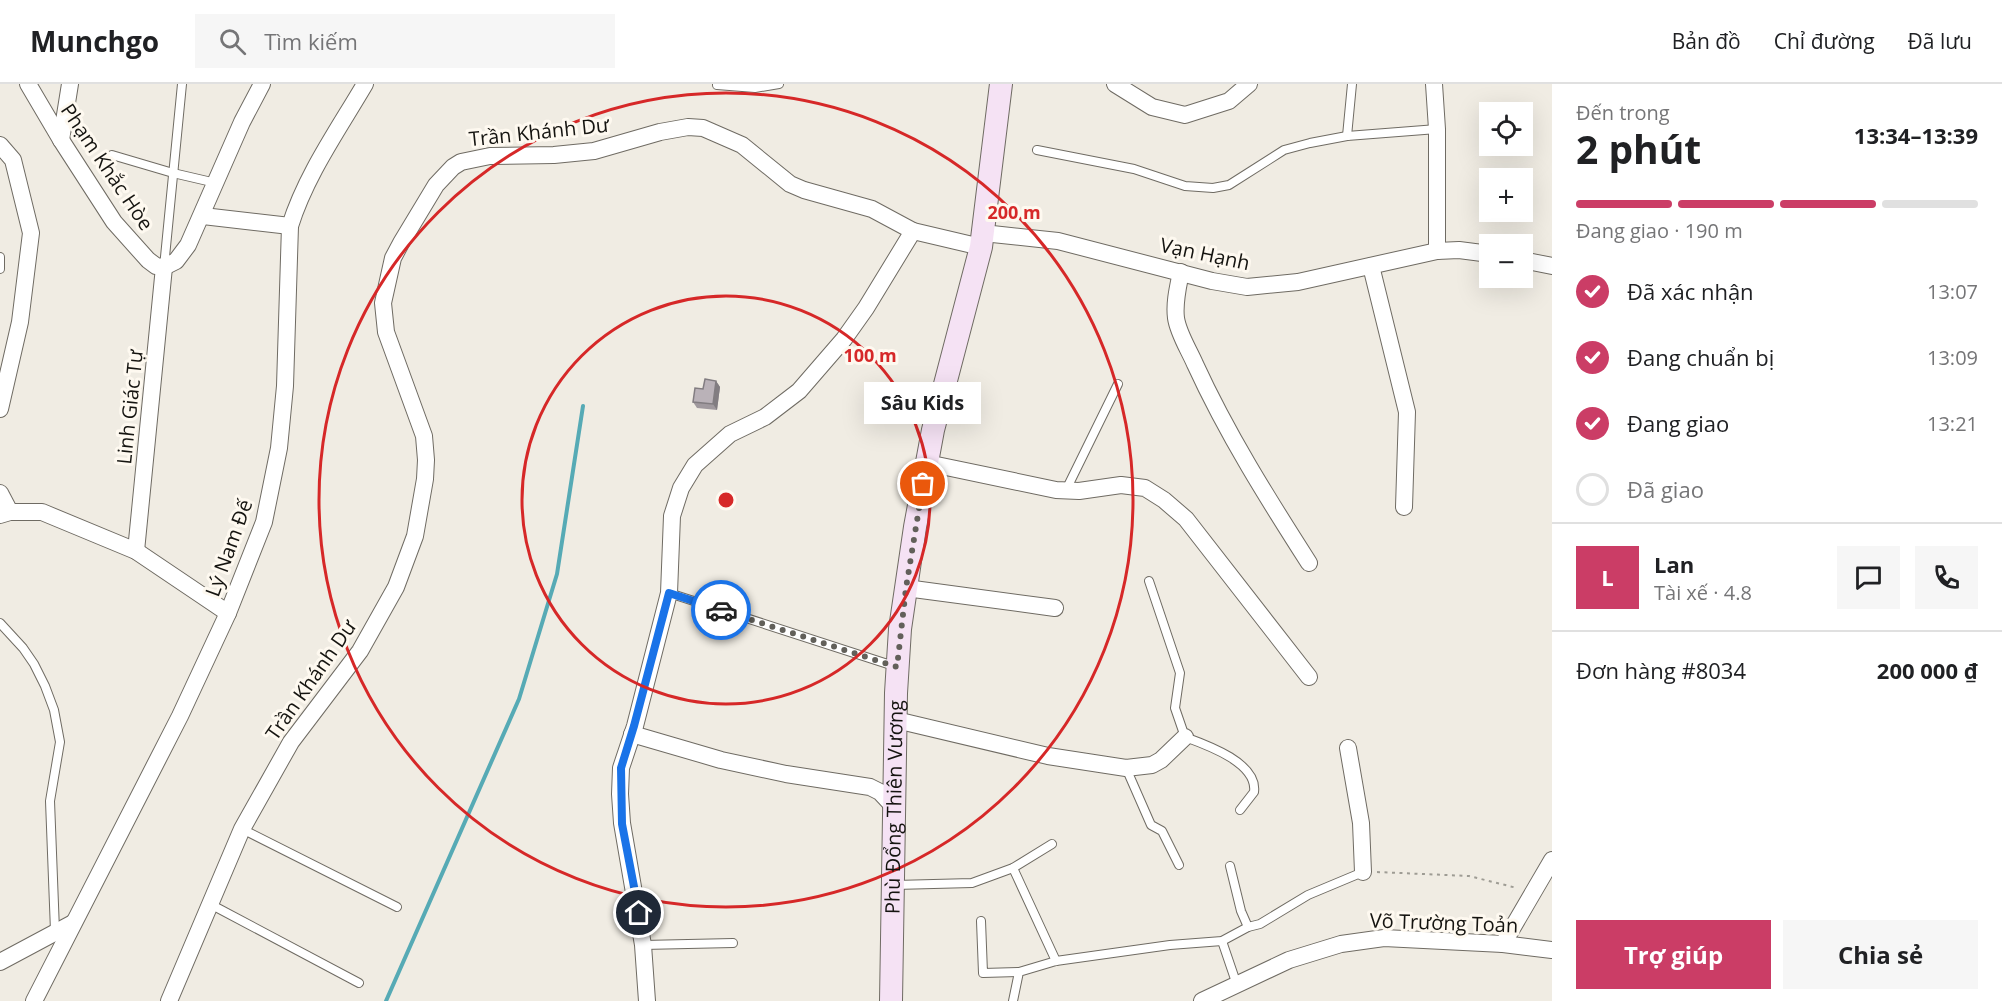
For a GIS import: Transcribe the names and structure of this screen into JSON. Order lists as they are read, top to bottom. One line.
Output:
{"streets":{"main road":["Phù Đổng Thiên Vương"],"street":["Trần Khánh Dư","Phạm Khắc Hòe","Vạn Hạnh","Linh Giác Tự","Lý Nam Đế","Võ Trường Toản"]},"crossings":[["Trần Khánh Dư","Vạn Hạnh"],["Trần Khánh Dư","Phù Đổng Thiên Vương"],["Phạm Khắc Hòe","Linh Giác Tự"],["Vạn Hạnh","Phù Đổng Thiên Vương"]],"places":["Sâu Kids"],"page":{"header":"Munchgo","search":"Tìm kiếm","nav":["Bản đồ","Chỉ đường","Đã lưu"],"heading":["2 phút","Đến trong","13:34–13:39"],"panel":["Lan","Tài xế · 4.8","Đơn hàng #8034","200 000 ₫"],"map_buttons":["+","−"],"bar":"Đang giao · 190 m","list":[["Đã xác nhận","13:07"],["Đang chuẩn bị","13:09"],["Đang giao","13:21"],"Đã giao"],"bubble":"Sâu Kids","round":"L","buttons":["Trợ giúp","Chia sẻ"]},"rings":["200 m","100 m"]}
